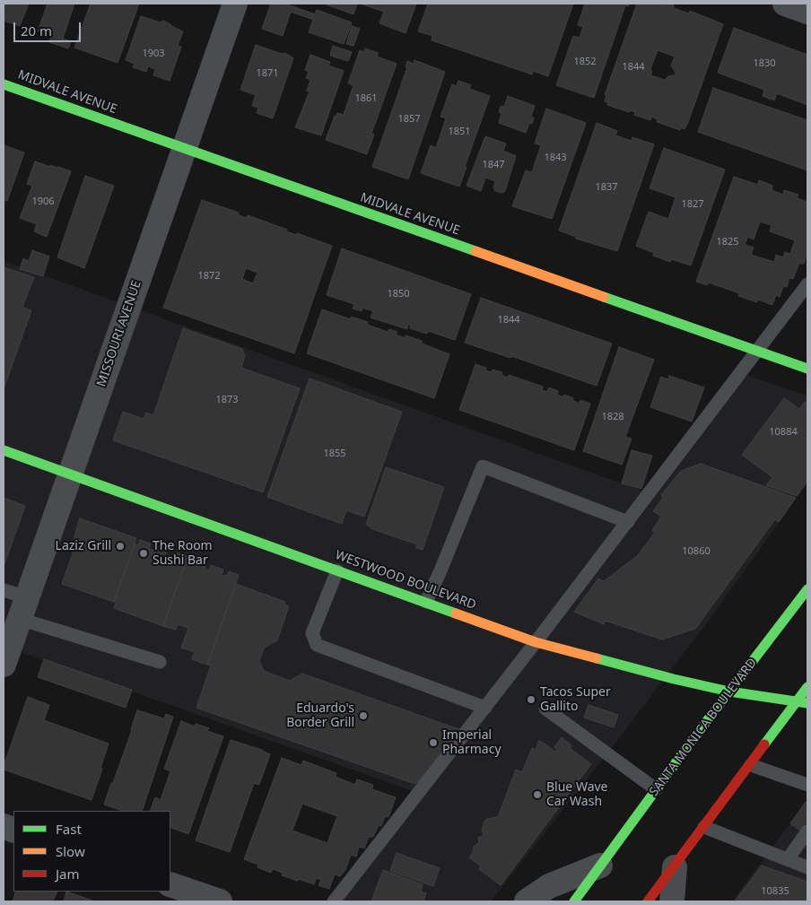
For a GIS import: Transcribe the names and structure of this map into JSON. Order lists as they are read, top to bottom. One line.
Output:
{"streets":{"main road":["MIDVALE AVENUE","WESTWOOD BOULEVARD","SANTA MONICA BOULEVARD"],"street":["MISSOURI AVENUE"]},"crossings":[["MIDVALE AVENUE","MISSOURI AVENUE"],["MISSOURI AVENUE","WESTWOOD BOULEVARD"],["WESTWOOD BOULEVARD","SANTA MONICA BOULEVARD"]],"places":["Laziz Grill","The Room Sushi Bar","Tacos Super Gallito","Eduardo's Border Grill","Imperial Pharmacy","Blue Wave Car Wash"],"house_numbers":["1903","1852","1830","1844","1871","1861","1857","1851","1843","1847","1837","1906","1827","1825","1872","1850","1844","1873","1828","10884","1855","10860","10835"],"legend":["Fast","Slow","Jam"],"scale_bar":"20 m"}
